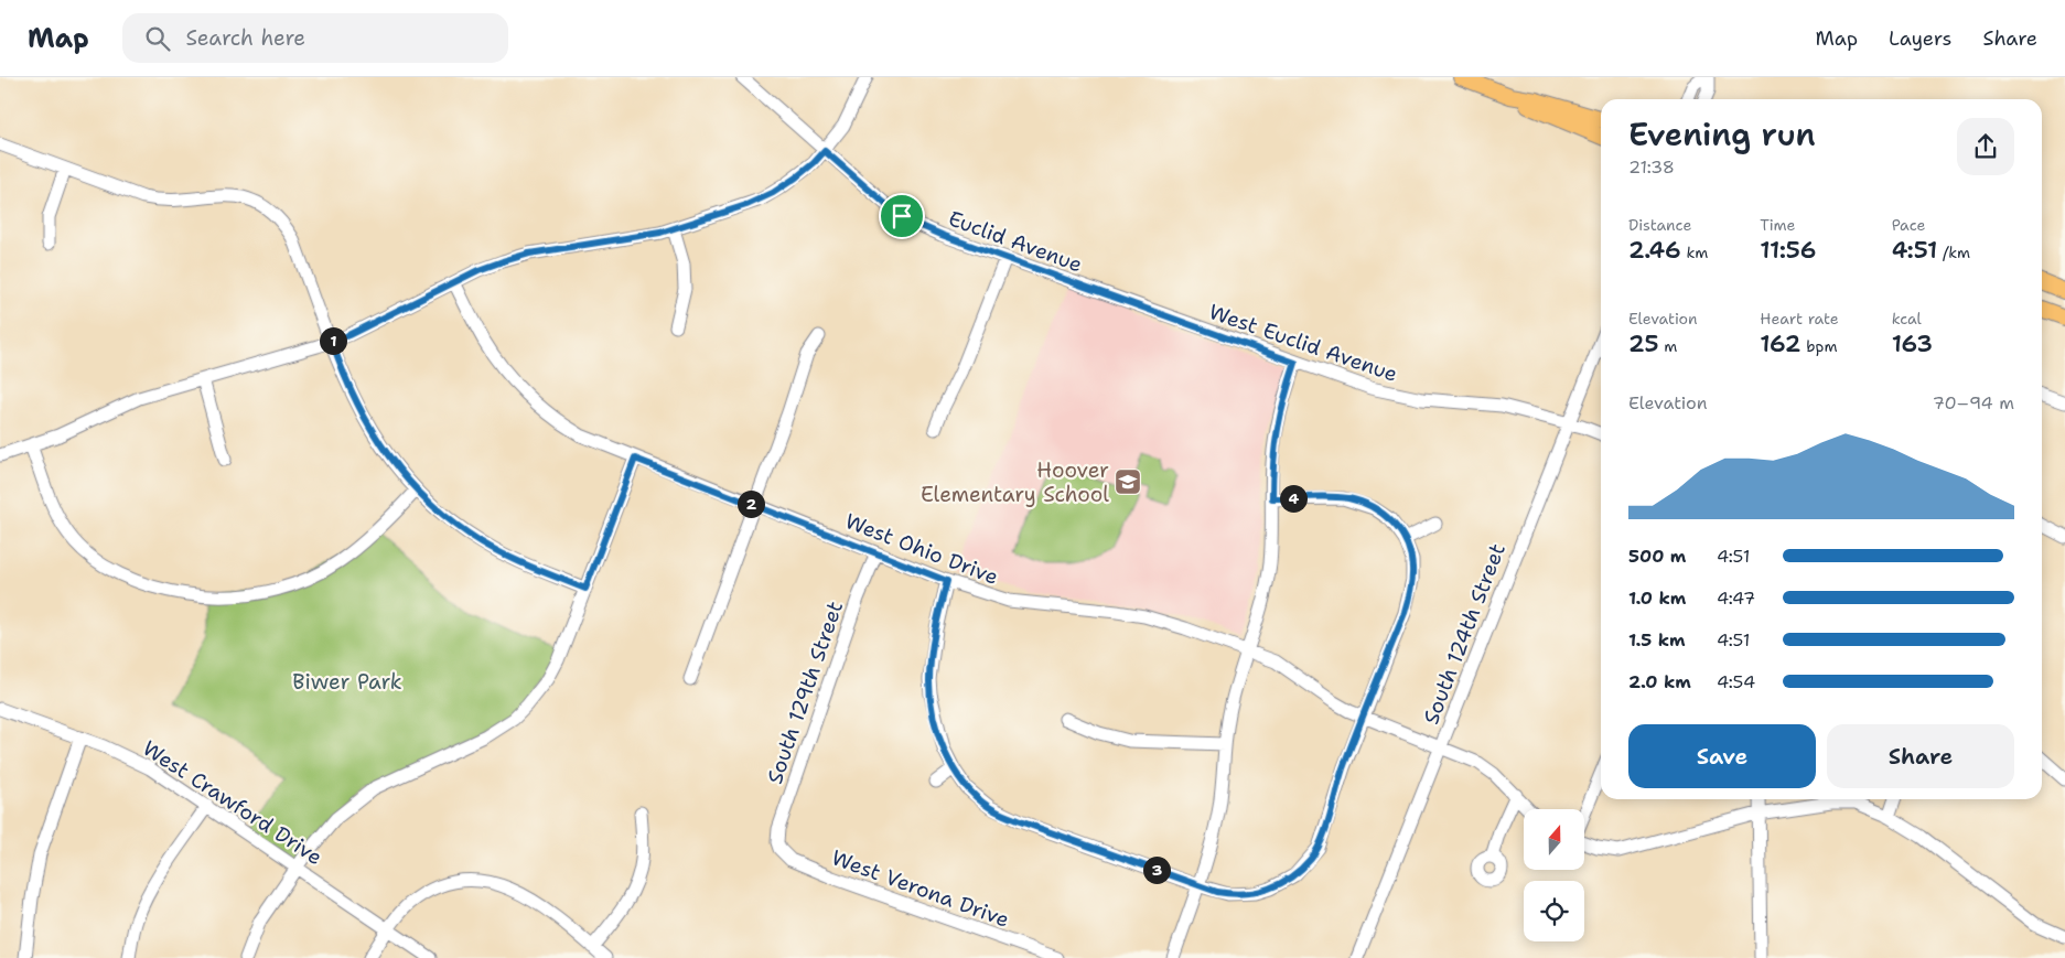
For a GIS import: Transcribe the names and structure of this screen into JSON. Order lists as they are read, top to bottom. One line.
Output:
{"streets":{"street":["Euclid Avenue","West Euclid Avenue","West Ohio Drive","South 124th Street","South 129th Street","West Crawford Drive","West Verona Drive"]},"crossings":[["Euclid Avenue","West Euclid Avenue"],["West Euclid Avenue","South 124th Street"],["West Ohio Drive","South 124th Street"],["West Ohio Drive","South 129th Street"],["South 129th Street","West Verona Drive"]],"parks":["Biwer Park"],"places":{"school or university":["Hoover Elementary School"]},"north":"top","page":{"header":"Map","search":"Search here","nav":["Map","Layers","Share"],"heading":["Evening run","21:38"],"stats":[["Distance","2.46 km"],["Time","11:56"],["Pace","4:51 /km"],["Elevation","25 m"],["Heart rate","162 bpm"],["kcal","163"]],"pins":["1","4","2","3"],"chart":["Elevation","70–94 m"],"list":[{"name":"500 m","note":"4:51"},{"name":"1.0 km","note":"4:47"},{"name":"1.5 km","note":"4:51"},{"name":"2.0 km","note":"4:54"}],"buttons":["Save","Share"]}}
